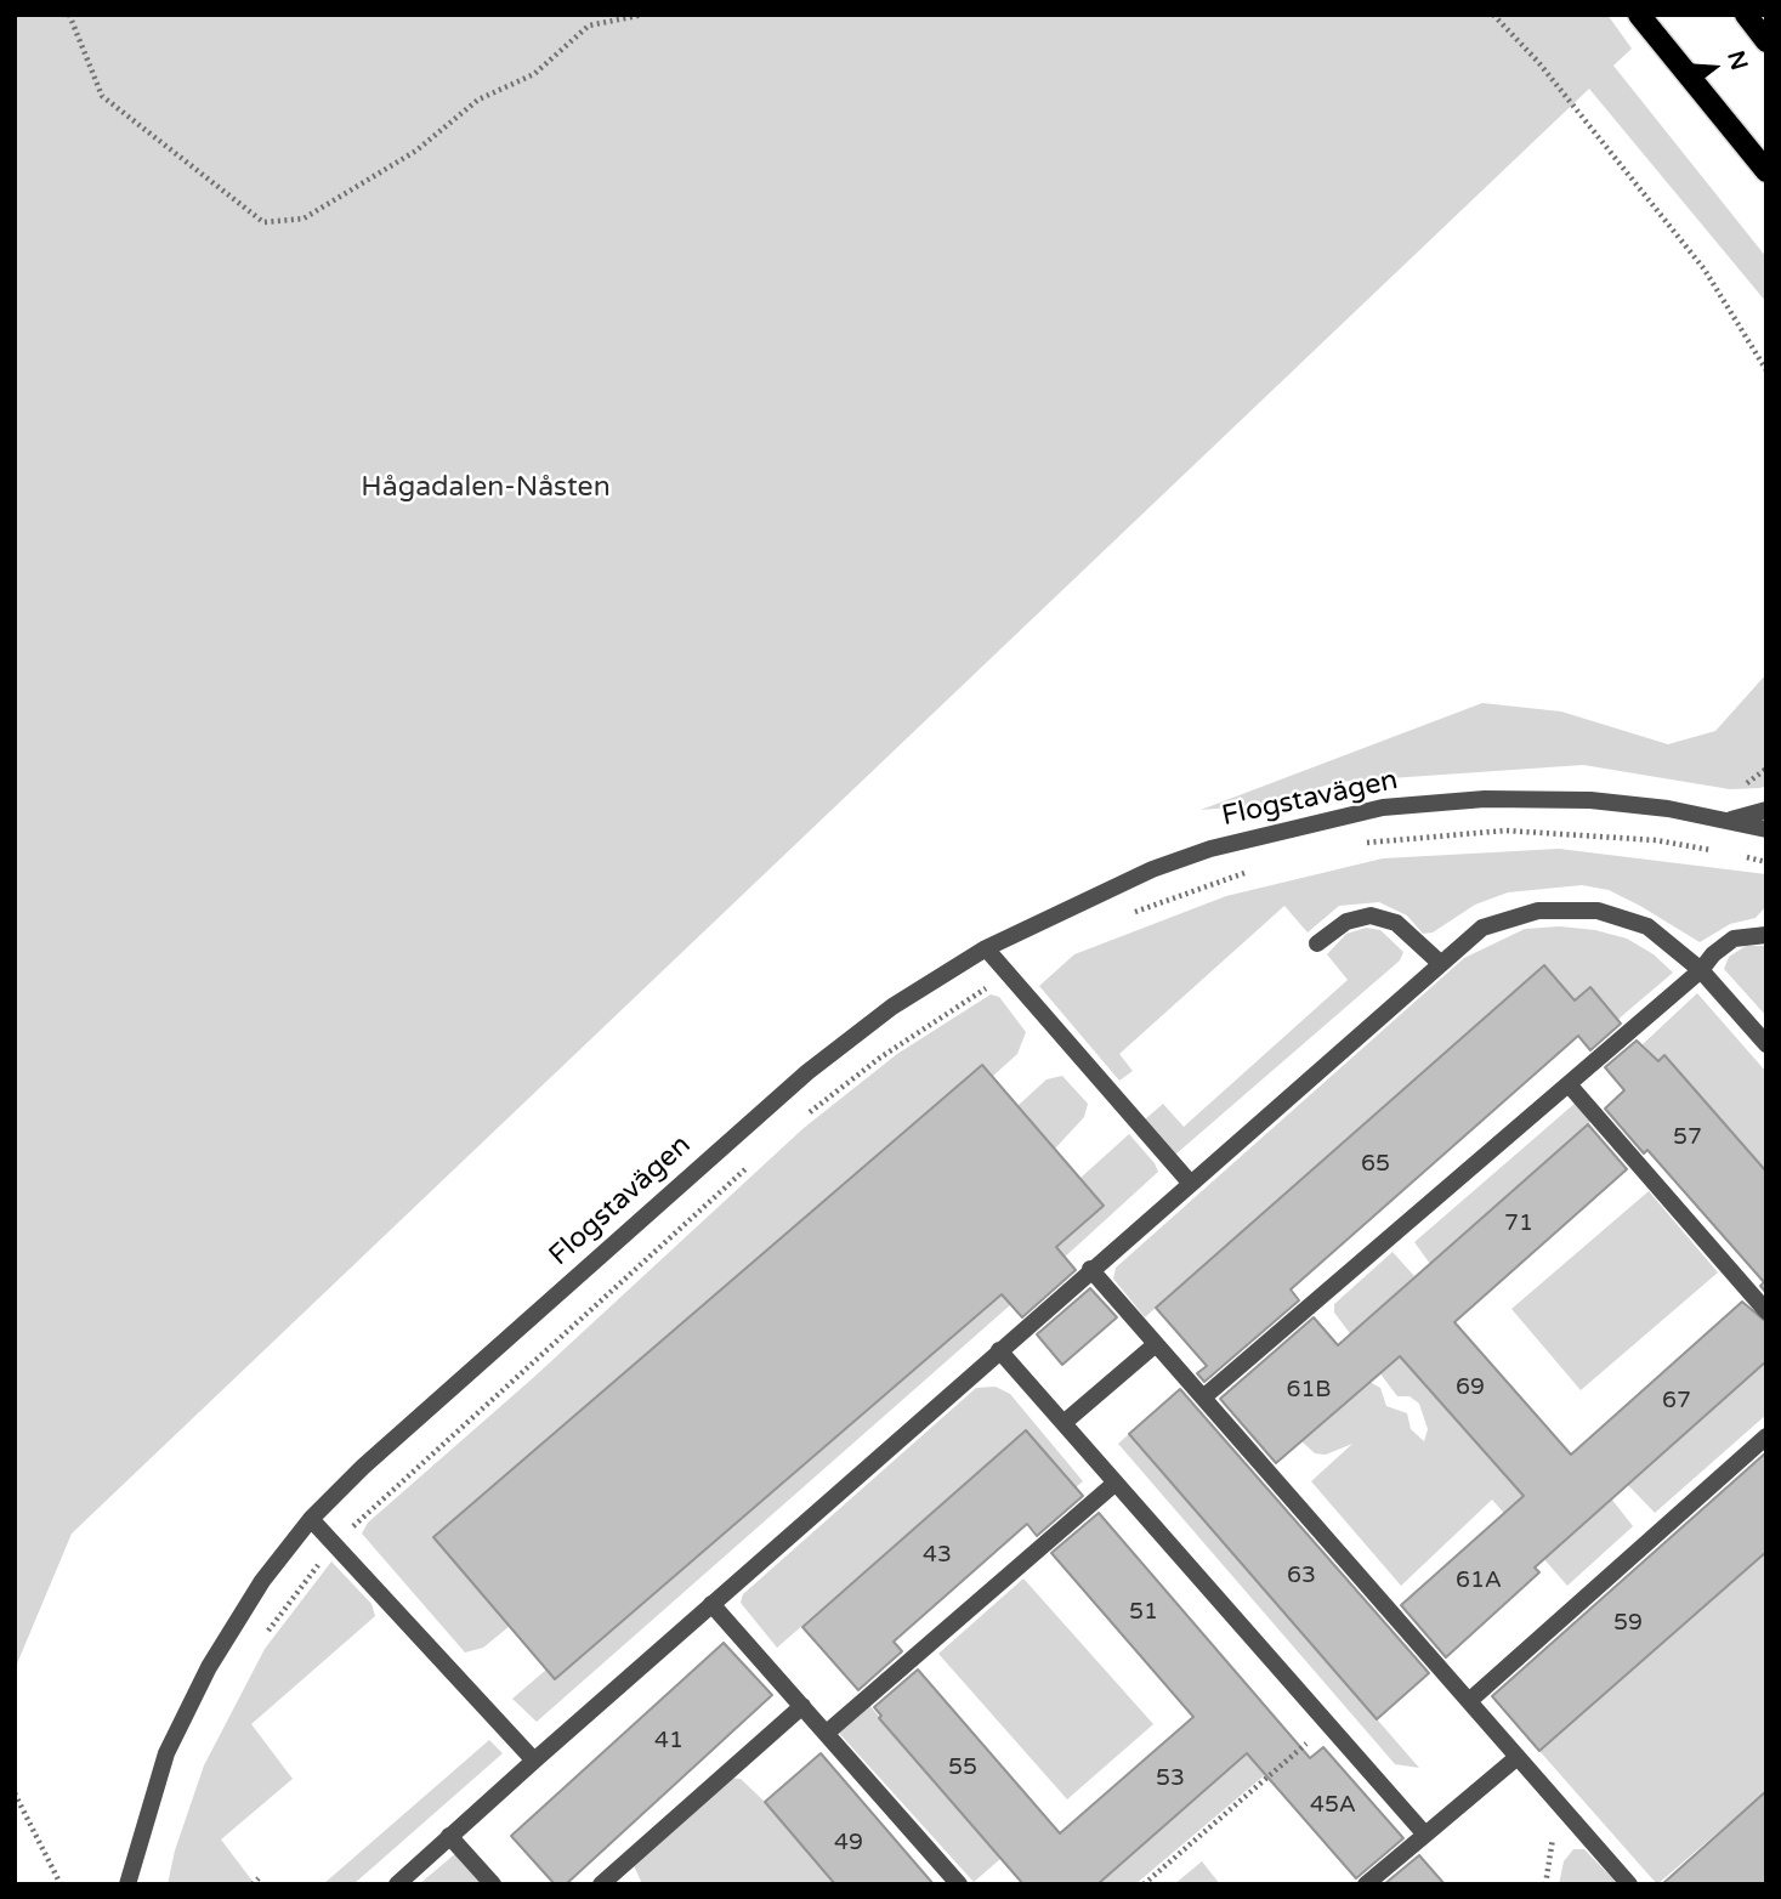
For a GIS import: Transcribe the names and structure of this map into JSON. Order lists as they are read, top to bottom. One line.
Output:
{"streets":{"street":["Flogstavägen"]},"parks":["Hågadalen-Nåsten"],"house_numbers":["57","65","71","69","61B","67","43","63","61A","51","59","41","55","53","45A","49"],"north":"right"}
